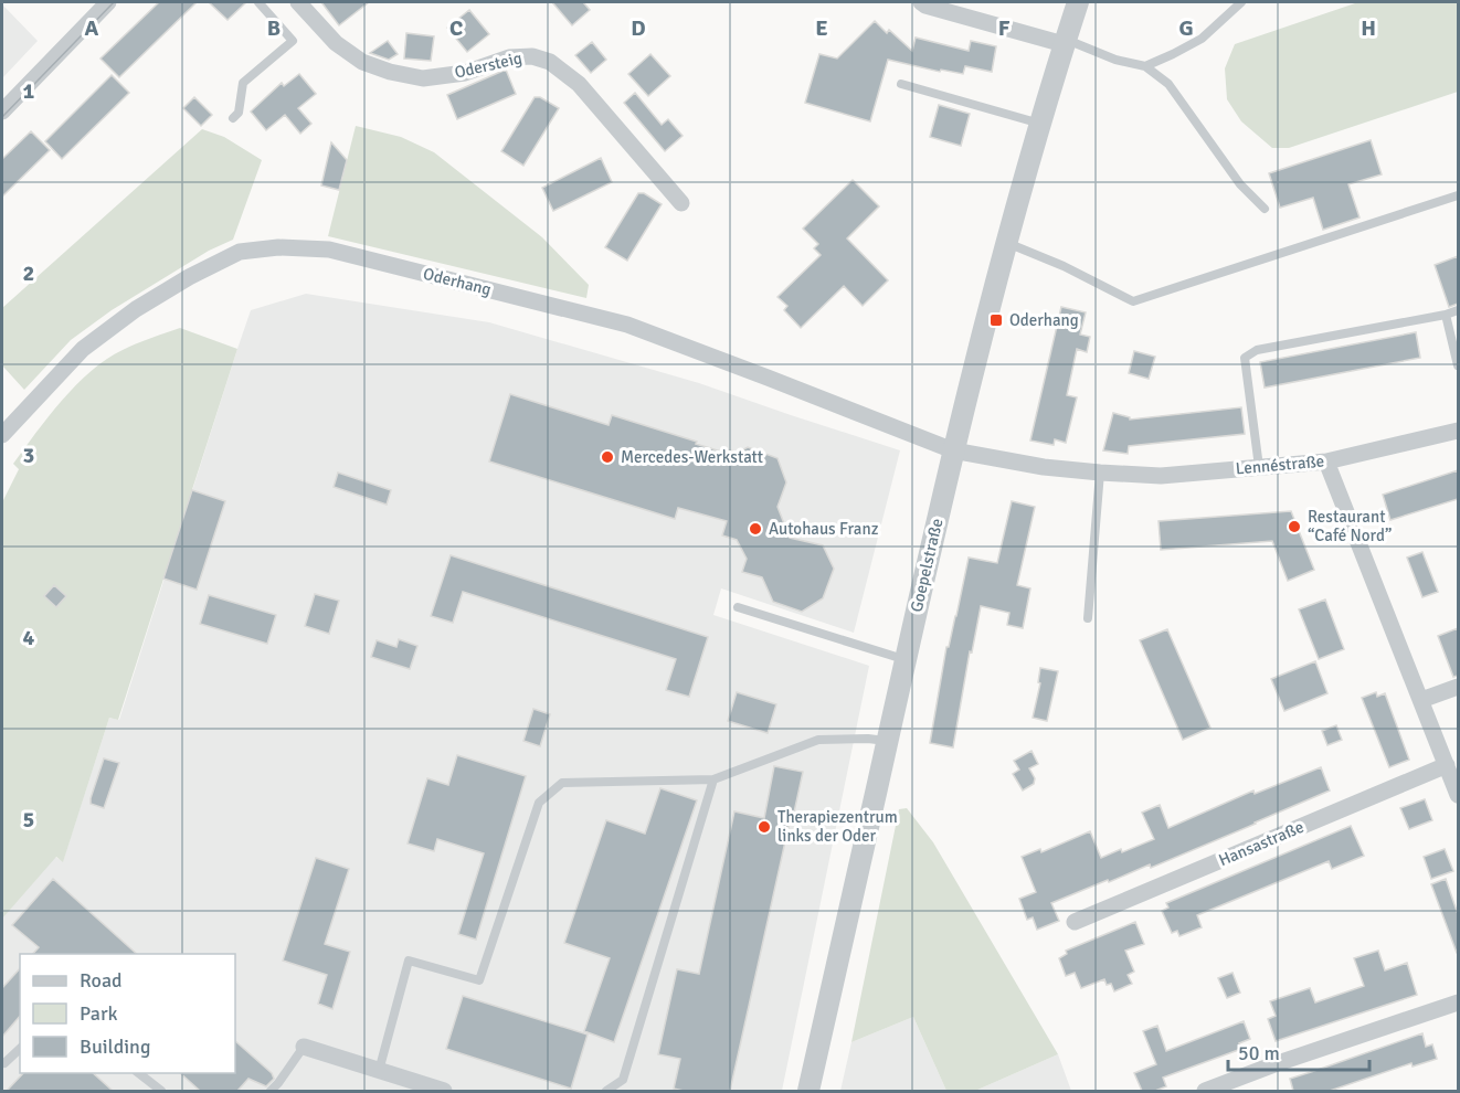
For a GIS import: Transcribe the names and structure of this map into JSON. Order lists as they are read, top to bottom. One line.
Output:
{"streets":{"street":["Odersteig","Oderhang","Lennéstraße","Goepelstraße","Hansastraße"]},"crossings":[["Oderhang","Lennéstraße"],["Oderhang","Goepelstraße"],["Lennéstraße","Goepelstraße"]],"places":{"transit":["Oderhang"],"other":["Mercedes-Werkstatt","Restaurant “Café Nord”","Autohaus Franz","Therapiezentrum links der Oder"]},"legend":["Road","Park","Building"],"scale_bar":"50 m","grid":{"columns":["A","B","C","D","E","F","G","H"],"rows":["1","2","3","4","5"]}}
